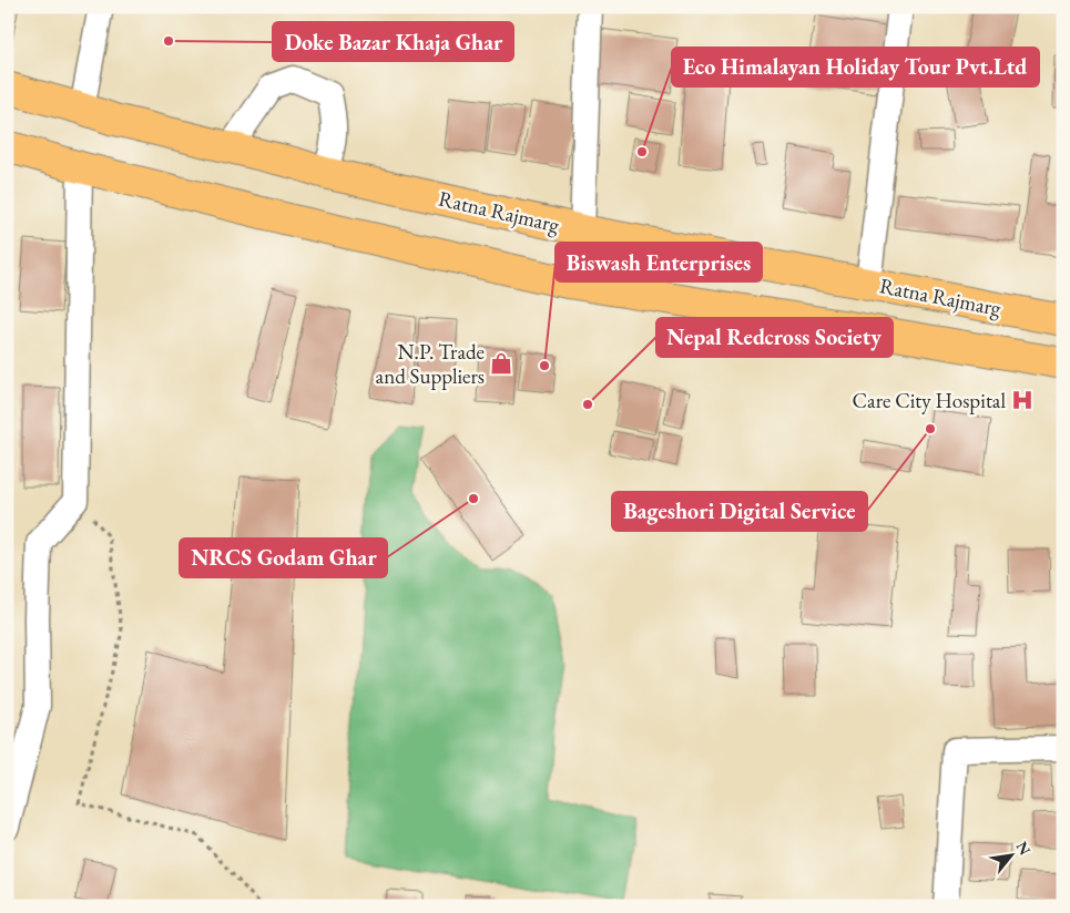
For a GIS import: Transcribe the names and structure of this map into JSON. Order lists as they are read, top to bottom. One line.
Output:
{"streets":{"highway":["Ratna Rajmarg"]},"places":{"other":["Doke Bazar Khaja Ghar","Eco Himalayan Holiday Tour Pvt.Ltd","Biswash Enterprises","Nepal Redcross Society","Bageshori Digital Service","NRCS Godam Ghar"],"shop":["N.P. Trade and Suppliers"],"hospital":["Care City Hospital"]},"north":"top right"}
